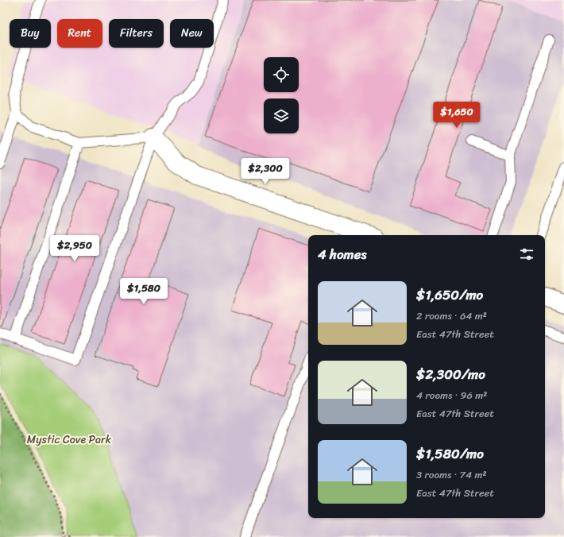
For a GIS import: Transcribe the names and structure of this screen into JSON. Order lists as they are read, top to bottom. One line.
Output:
{"parks":["Mystic Cove Park"],"page":{"chip":["Buy","Rent","Filters","New"],"price":["$1,650","$2,300","$2,950","$1,580"],"heading":"4 homes","list":[{"name":"$1,650/mo","note":"2 rooms · 64 m² · East 47th Street"},{"name":"$2,300/mo","note":"4 rooms · 96 m² · East 47th Street"},{"name":"$1,580/mo","note":"3 rooms · 74 m² · East 47th Street"}]}}
